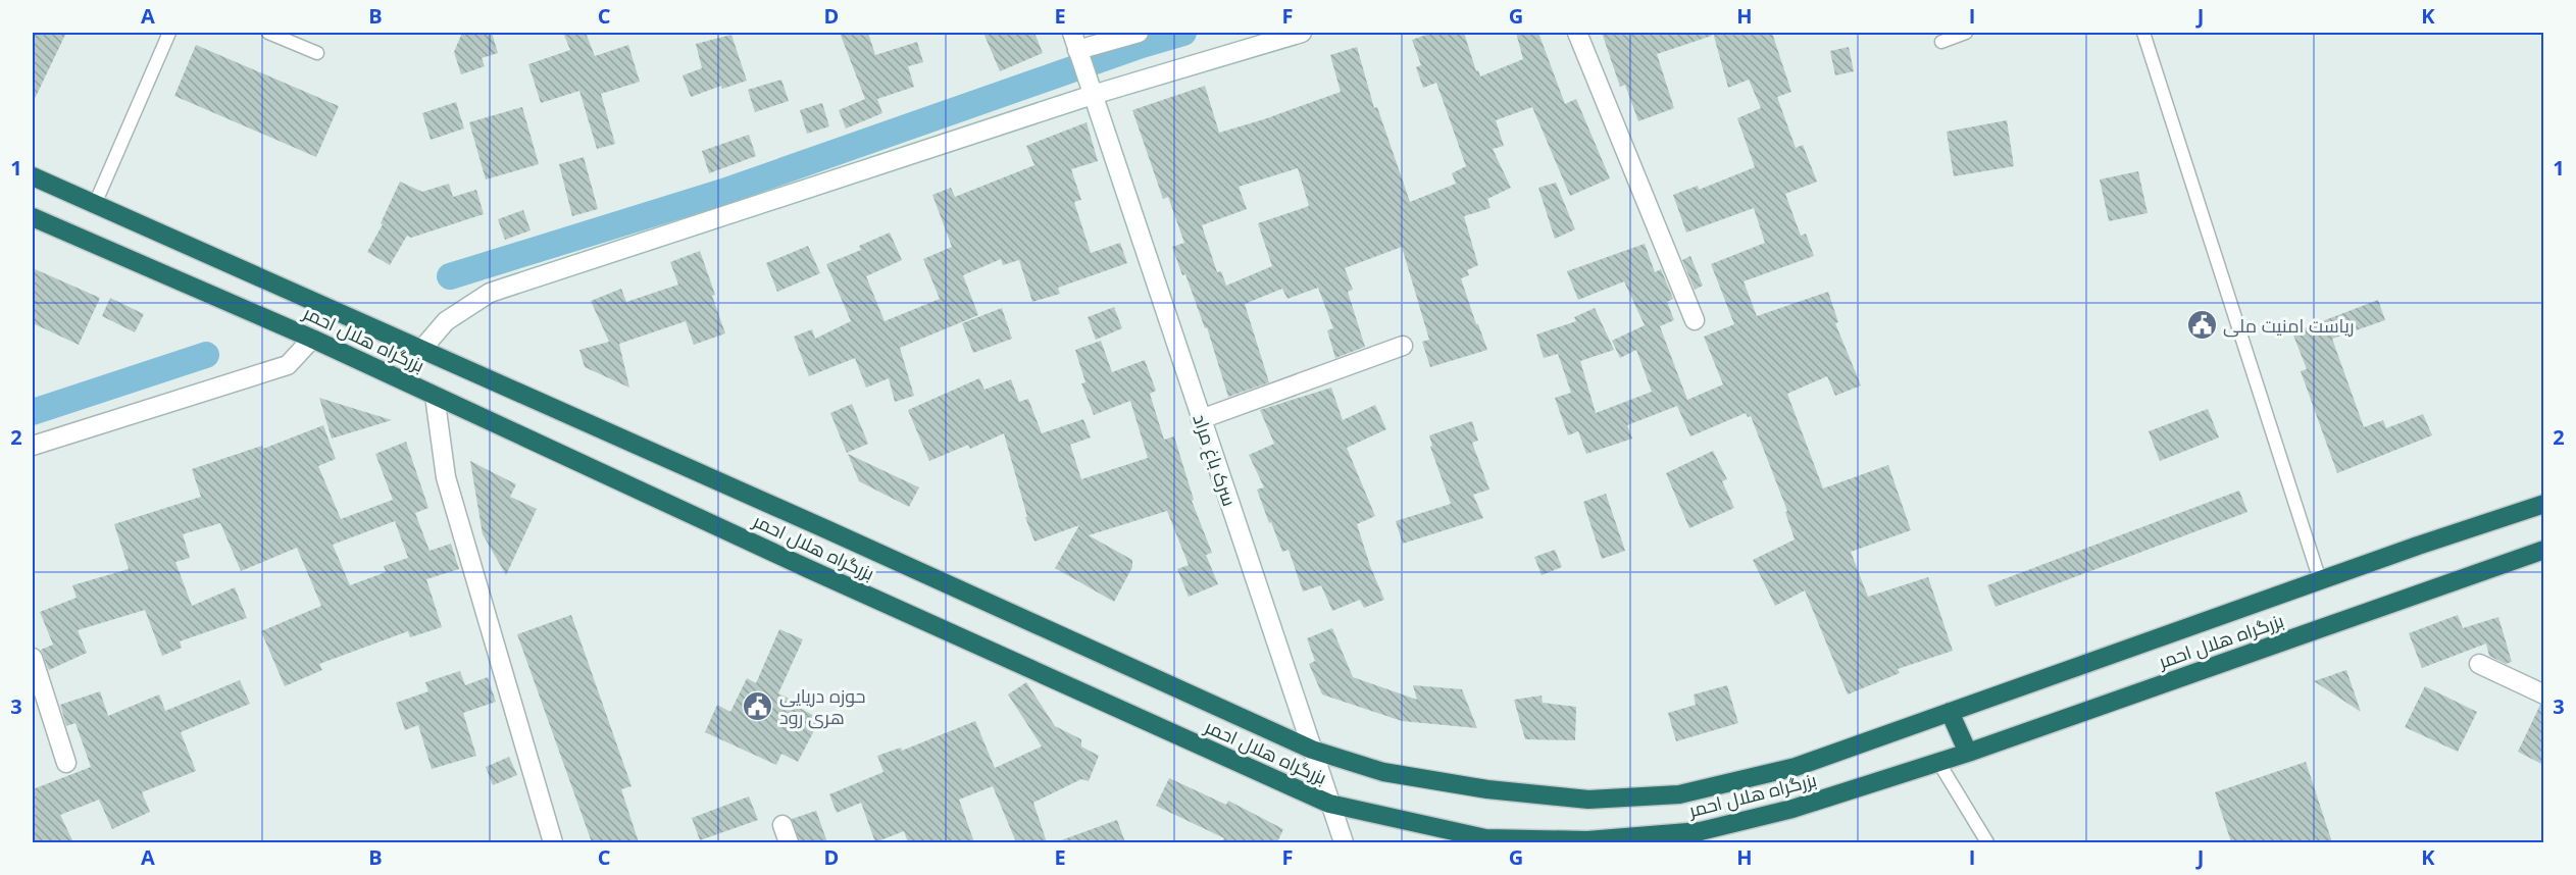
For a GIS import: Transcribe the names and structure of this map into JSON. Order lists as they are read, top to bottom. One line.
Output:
{"streets":{"highway":["بزرگراه هلال احمر"],"street":["سرک باغ مراد"]},"crossings":[["بزرگراه هلال احمر","سرک باغ مراد"]],"places":{"public building":["ریاست امنیت ملی","حوزه دریایی هری رود"]},"grid":{"columns":["A","B","C","D","E","F","G","H","I","J","K"],"rows":["1","2","3"]}}
